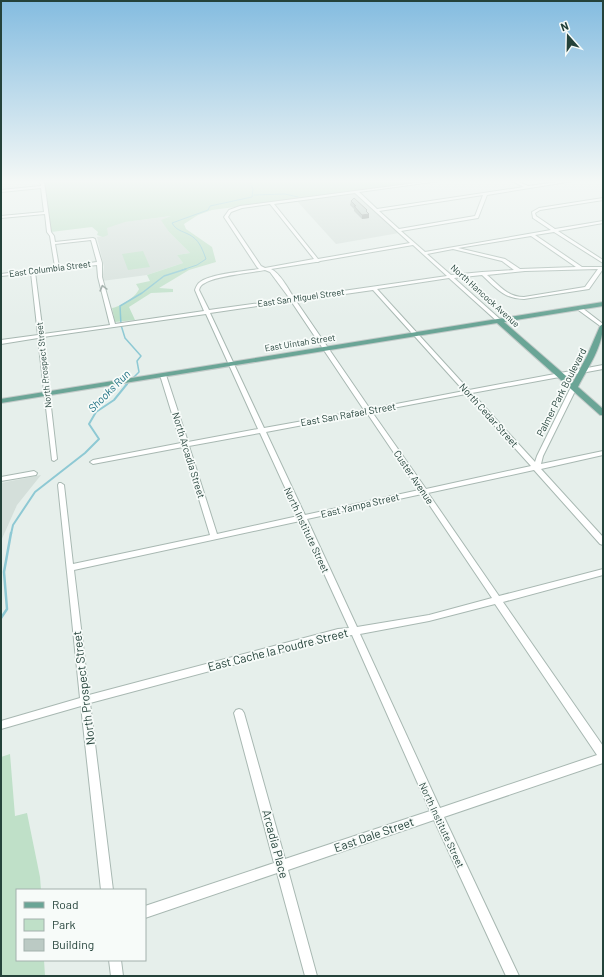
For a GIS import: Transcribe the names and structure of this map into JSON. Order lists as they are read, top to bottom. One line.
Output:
{"streets":{"main road":["North Hancock Avenue","East Uintah Street","Palmer Park Boulevard"],"street":["East Columbia Street","East San Miguel Street","North Prospect Street","East San Rafael Street","North Cedar Street","North Arcadia Street","Custer Avenue","East Yampa Street","North Institute Street","East Cache la Poudre Street","East Dale Street","Arcadia Place"]},"crossings":[["East Columbia Street","North Prospect Street"],["North Hancock Avenue","East San Miguel Street"],["North Hancock Avenue","East Uintah Street"],["North Hancock Avenue","Palmer Park Boulevard"],["North Hancock Avenue","East San Rafael Street"],["North Hancock Avenue","North Institute Street"],["East San Miguel Street","North Prospect Street"],["East San Miguel Street","North Cedar Street"],["East San Miguel Street","Custer Avenue"],["East San Miguel Street","North Institute Street"],["East Uintah Street","North Prospect Street"],["East Uintah Street","North Cedar Street"],["East Uintah Street","North Arcadia Street"],["East Uintah Street","Custer Avenue"],["East Uintah Street","North Institute Street"],["North Prospect Street","East Yampa Street"],["North Prospect Street","East Cache la Poudre Street"],["Palmer Park Boulevard","East San Rafael Street"],["Palmer Park Boulevard","North Cedar Street"],["Palmer Park Boulevard","East Yampa Street"],["East San Rafael Street","North Cedar Street"],["East San Rafael Street","North Arcadia Street"],["East San Rafael Street","Custer Avenue"],["East San Rafael Street","North Institute Street"],["North Cedar Street","East Yampa Street"],["North Arcadia Street","East Yampa Street"],["Custer Avenue","East Yampa Street"],["Custer Avenue","North Institute Street"],["Custer Avenue","East Cache la Poudre Street"],["East Yampa Street","North Institute Street"],["North Institute Street","East Cache la Poudre Street"],["North Institute Street","East Dale Street"],["East Dale Street","Arcadia Place"]],"water":["Shooks Run"],"legend":["Road","Park","Building"],"north":"top"}
